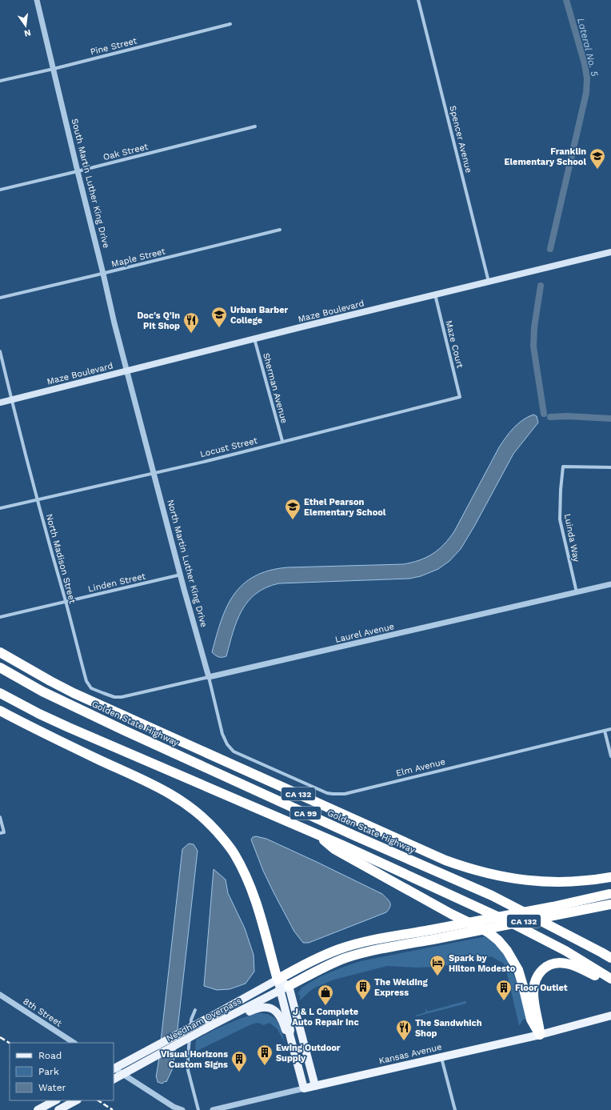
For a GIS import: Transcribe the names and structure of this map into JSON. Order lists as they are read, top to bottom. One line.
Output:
{"streets":{"highway":["Golden State Highway","CA 132","CA 99"],"main road":["Maze Boulevard","Needham Overpass","Kansas Avenue"],"street":["Pine Street","Spencer Avenue","Oak Street","South Martin Luther King Drive","Maple Street","Maze Court","Sherman Avenue","Locust Street","Luinda Way","North Madison Street","North Martin Luther King Drive","Linden Street","Laurel Avenue","Elm Avenue","8th Street"]},"crossings":[["Pine Street","South Martin Luther King Drive"],["Spencer Avenue","Maze Boulevard"],["Oak Street","South Martin Luther King Drive"],["South Martin Luther King Drive","Maple Street"],["South Martin Luther King Drive","Maze Boulevard"],["South Martin Luther King Drive","North Martin Luther King Drive"],["Maze Boulevard","Maze Court"],["Maze Boulevard","Sherman Avenue"],["Maze Boulevard","North Madison Street"],["Maze Boulevard","North Martin Luther King Drive"],["Maze Court","Locust Street"],["Sherman Avenue","Locust Street"],["Locust Street","North Madison Street"],["Locust Street","North Martin Luther King Drive"],["Luinda Way","Laurel Avenue"],["North Madison Street","Linden Street"],["North Madison Street","Laurel Avenue"],["North Martin Luther King Drive","Linden Street"],["North Martin Luther King Drive","Laurel Avenue"],["North Martin Luther King Drive","Elm Avenue"],["CA 132","Needham Overpass"]],"water":["Lateral No. 5"],"places":{"school or university":["Franklin Elementary School","Urban Barber College","Ethel Pearson Elementary School"],"restaurant":["Doc's Q'In Pit Shop","The Sandwhich Shop"],"hotel":["Spark by Hilton Modesto"],"building":["The Welding Express","Floor Outlet","Ewing Outdoor Supply","Visual Horizons Custom Signs"],"shop":["J & L Complete Auto Repair Inc"]},"legend":["Road","Park","Water"],"north":"bottom"}
